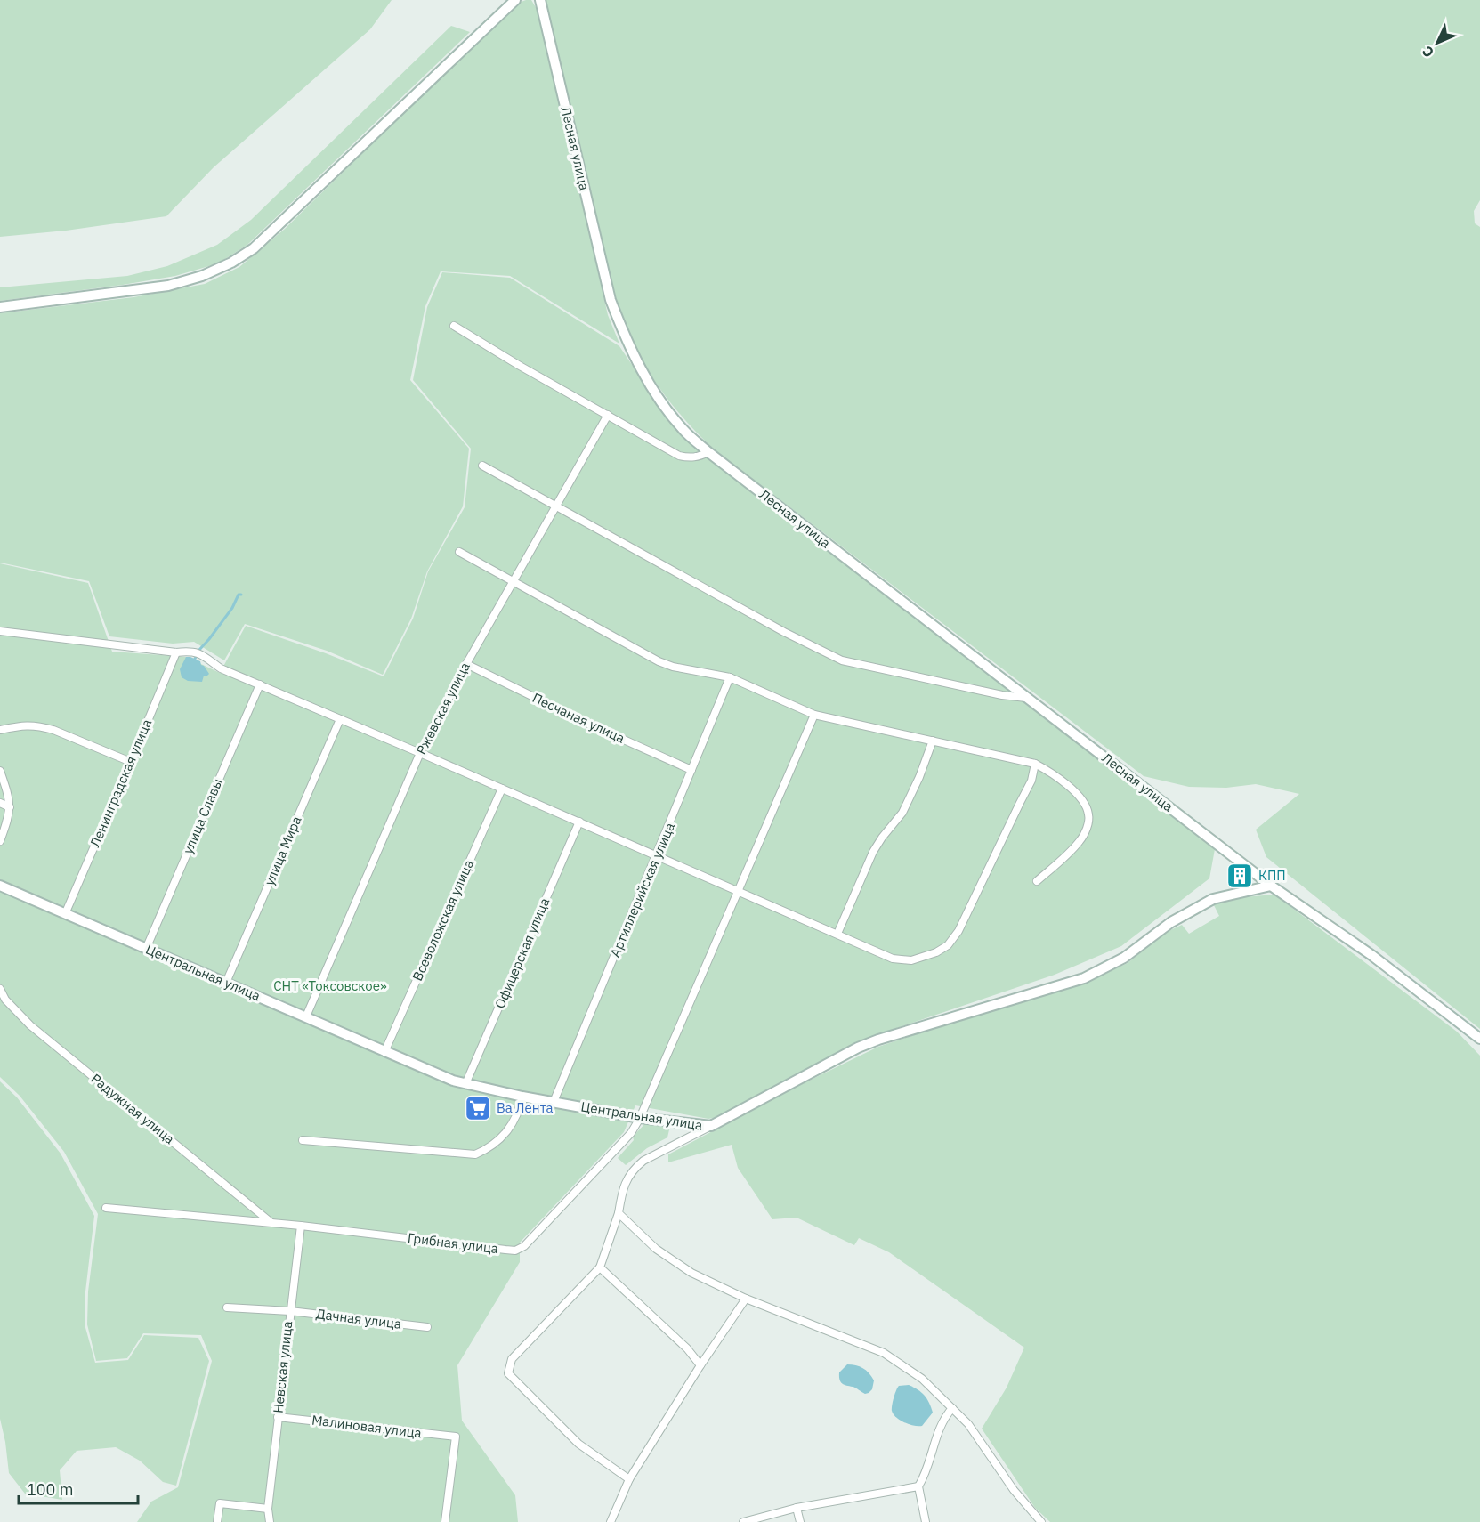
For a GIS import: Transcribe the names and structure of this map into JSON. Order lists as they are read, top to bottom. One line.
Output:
{"streets":{"street":["Лесная улица","Ржевская улица","Песчаная улица","Ленинградская улица","улица Славы","улица Мира","Артиллерийская улица","Всеволожская улица","Офицерская улица","Центральная улица","Радужная улица","Грибная улица","Дачная улица","Невская улица","Малиновая улица"]},"crossings":[["Лесная улица","Центральная улица"],["Ржевская улица","Песчаная улица"],["Ржевская улица","Центральная улица"],["Песчаная улица","Артиллерийская улица"],["Ленинградская улица","Центральная улица"],["улица Славы","Центральная улица"],["улица Мира","Центральная улица"],["Артиллерийская улица","Центральная улица"],["Всеволожская улица","Центральная улица"],["Офицерская улица","Центральная улица"],["Центральная улица","Грибная улица"],["Радужная улица","Грибная улица"],["Грибная улица","Невская улица"],["Дачная улица","Невская улица"],["Невская улица","Малиновая улица"]],"parks":["СНТ «Токсовское»"],"places":{"building":["КПП"],"supermarket":["Ва Лента"]},"scale_bar":"100 m","north":"bottom left"}
